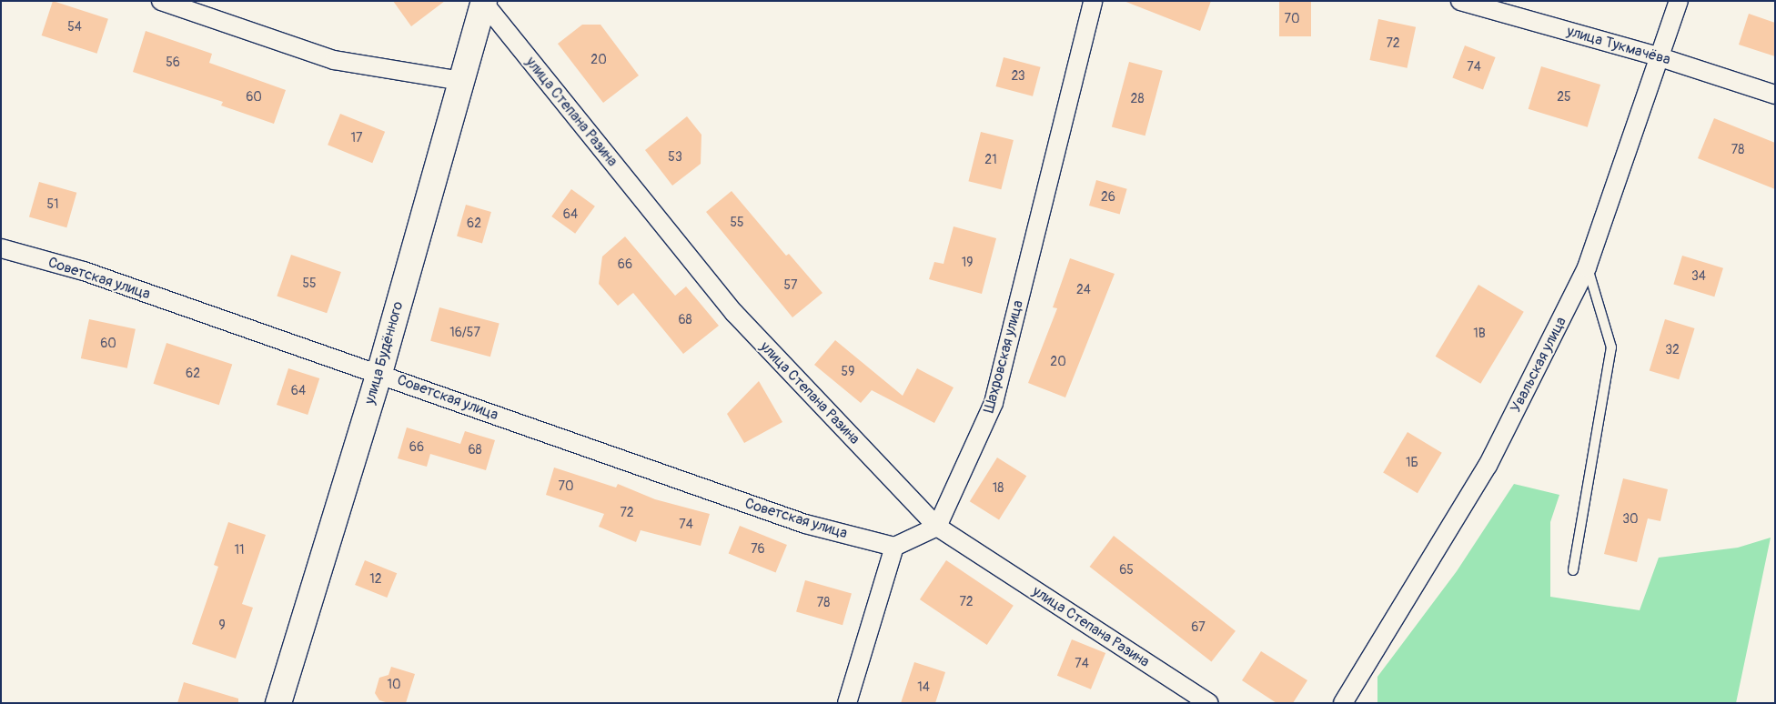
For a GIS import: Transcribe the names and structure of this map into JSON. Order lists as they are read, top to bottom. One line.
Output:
{"streets":{"street":["улица Тукмачёва","улица Степана Разина","Советская улица","улица Будённого","Шахровская улица","Увальская улица"]},"crossings":[["улица Тукмачёва","Увальская улица"],["улица Степана Разина","улица Будённого"],["улица Степана Разина","Шахровская улица"],["Советская улица","улица Будённого"]],"house_numbers":["70","54","72","20","56","74","23","60","25","28","17","78","53","21","26","51","64","55","62","19","66","34","55","57","24","68","16/57","1В","60","32","20","59","62","64","66","68","1Б","70","18","72","30","74","76","11","65","12","72","78","9","67","74","10","14"]}
